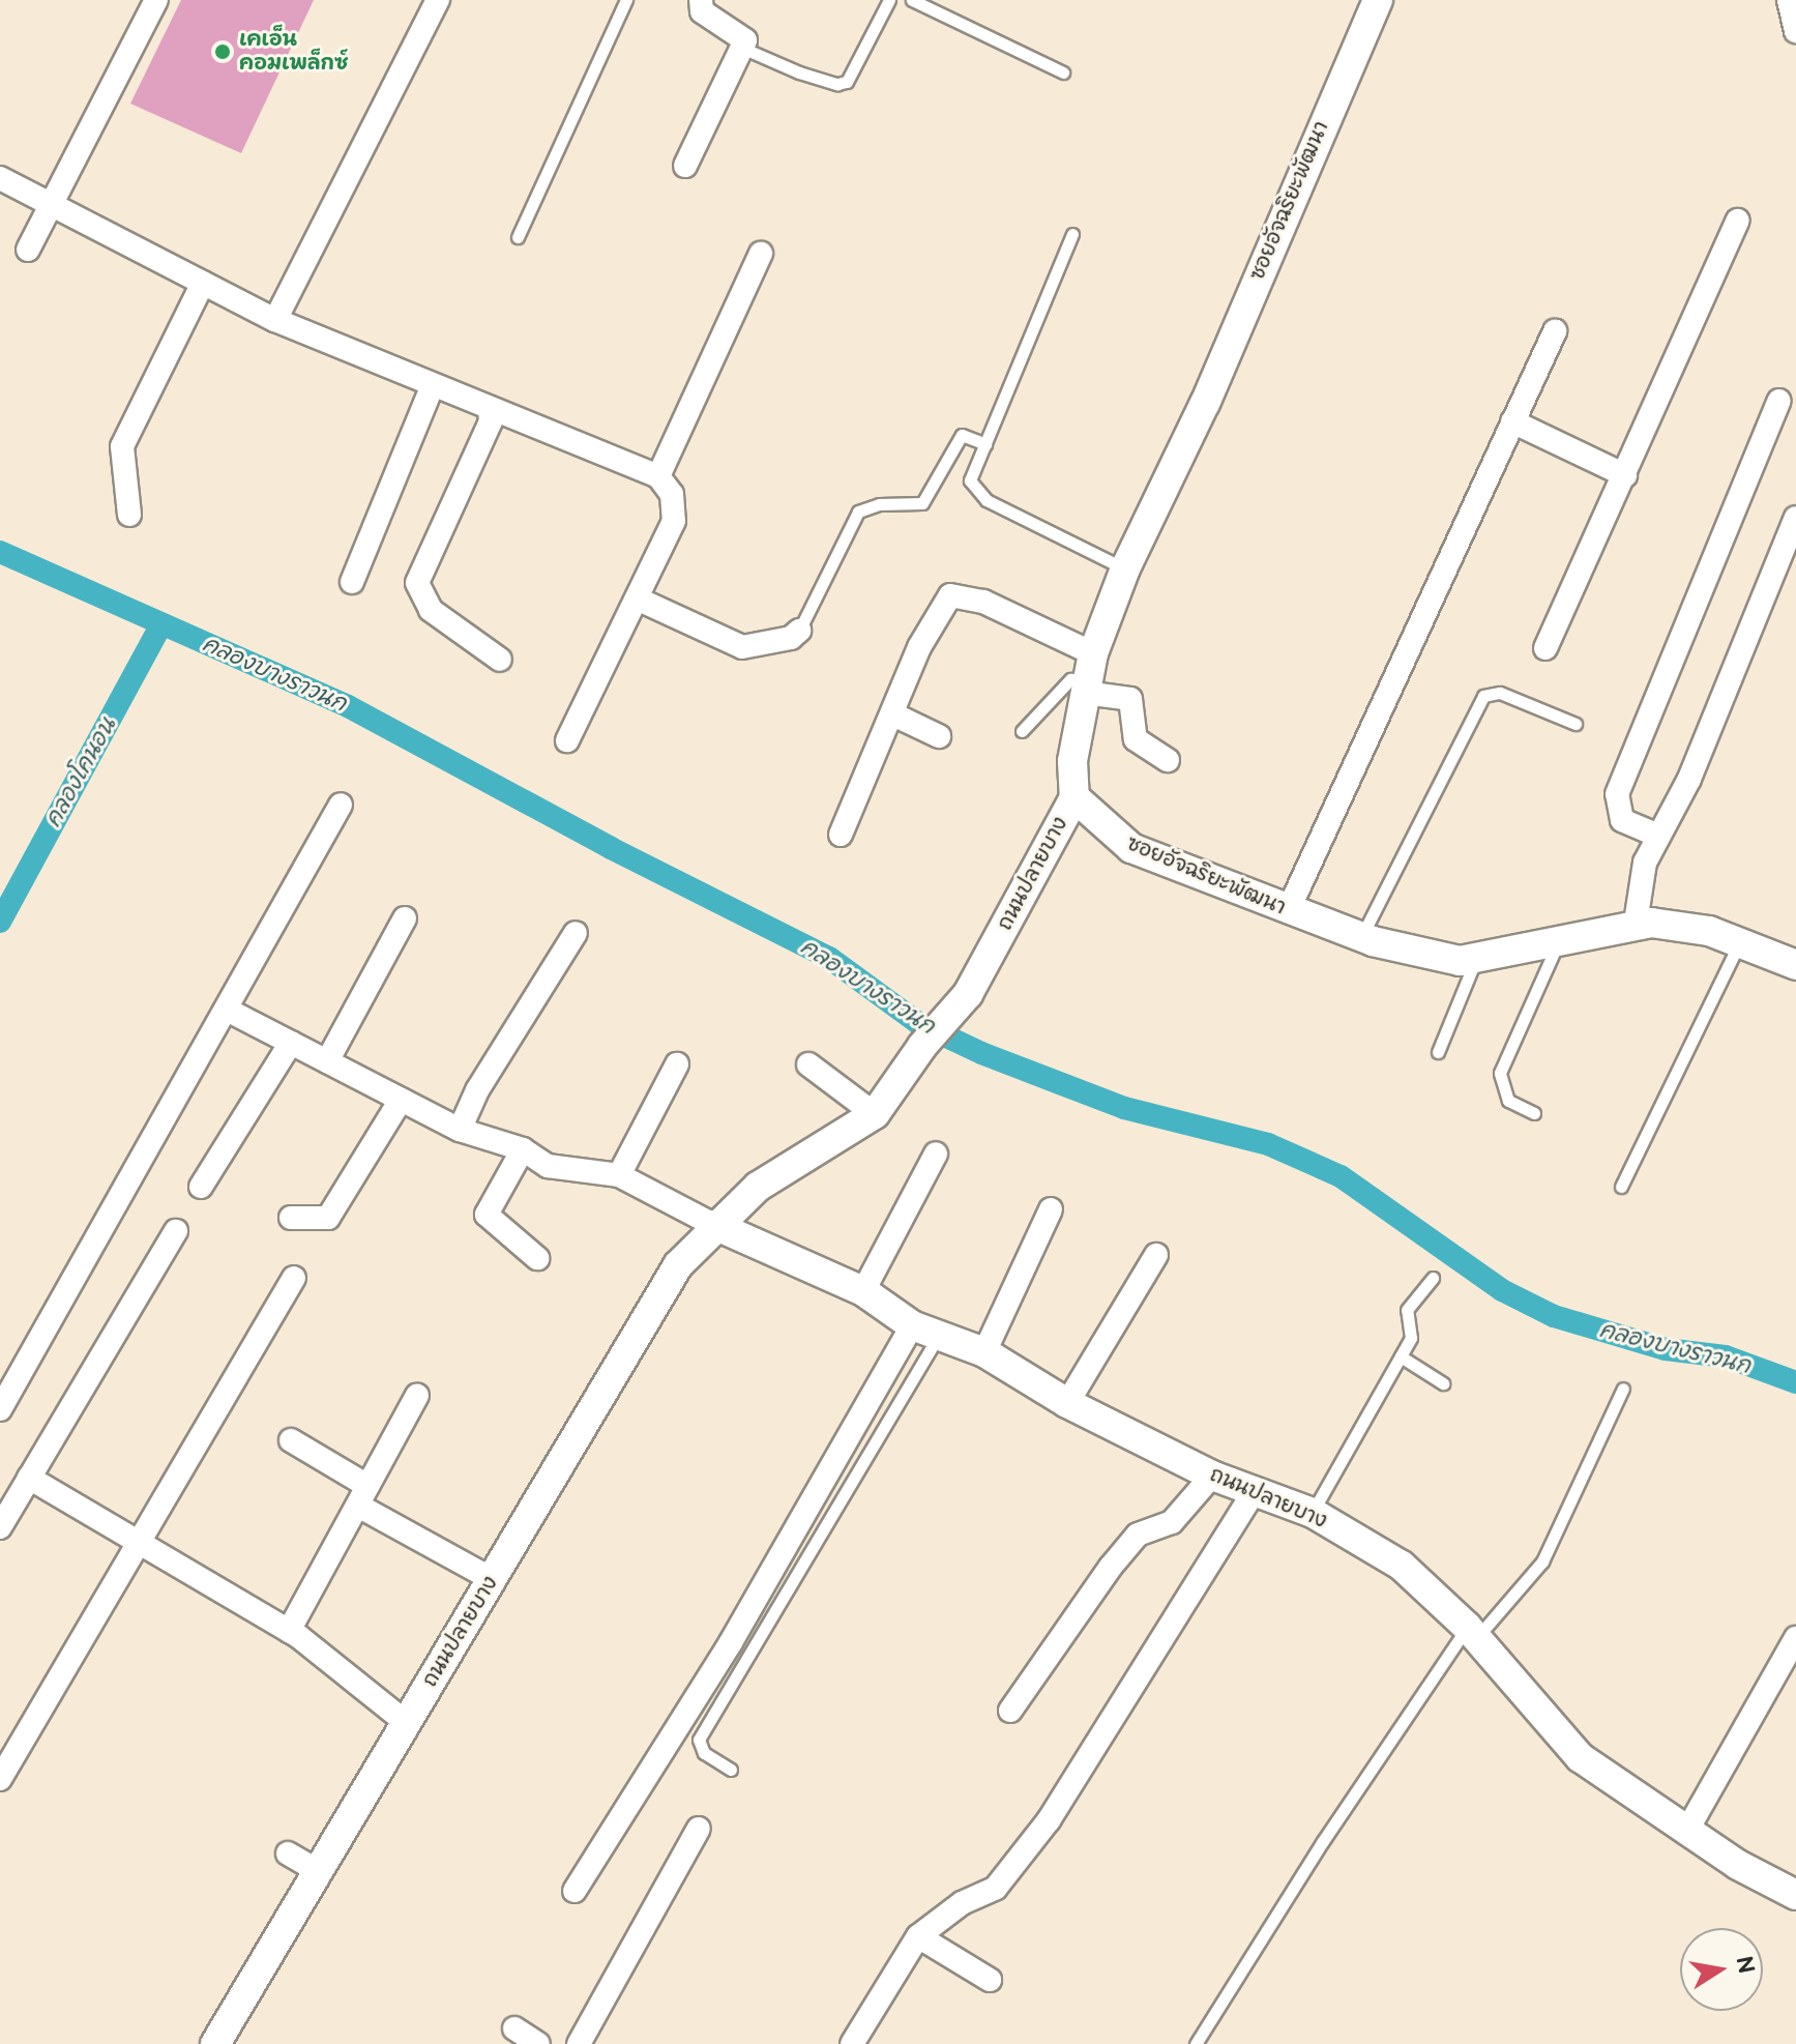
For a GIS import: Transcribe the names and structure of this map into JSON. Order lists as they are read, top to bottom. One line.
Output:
{"streets":{"street":["ซอยอัจฉริยะพัฒนา","ถนนปลายบาง"]},"crossings":[["ซอยอัจฉริยะพัฒนา","ถนนปลายบาง"]],"water":["คลองบางราวนก","คลองโคนอน"],"places":["เคเอ็น คอมเพล็กซ์"],"north":"right"}
